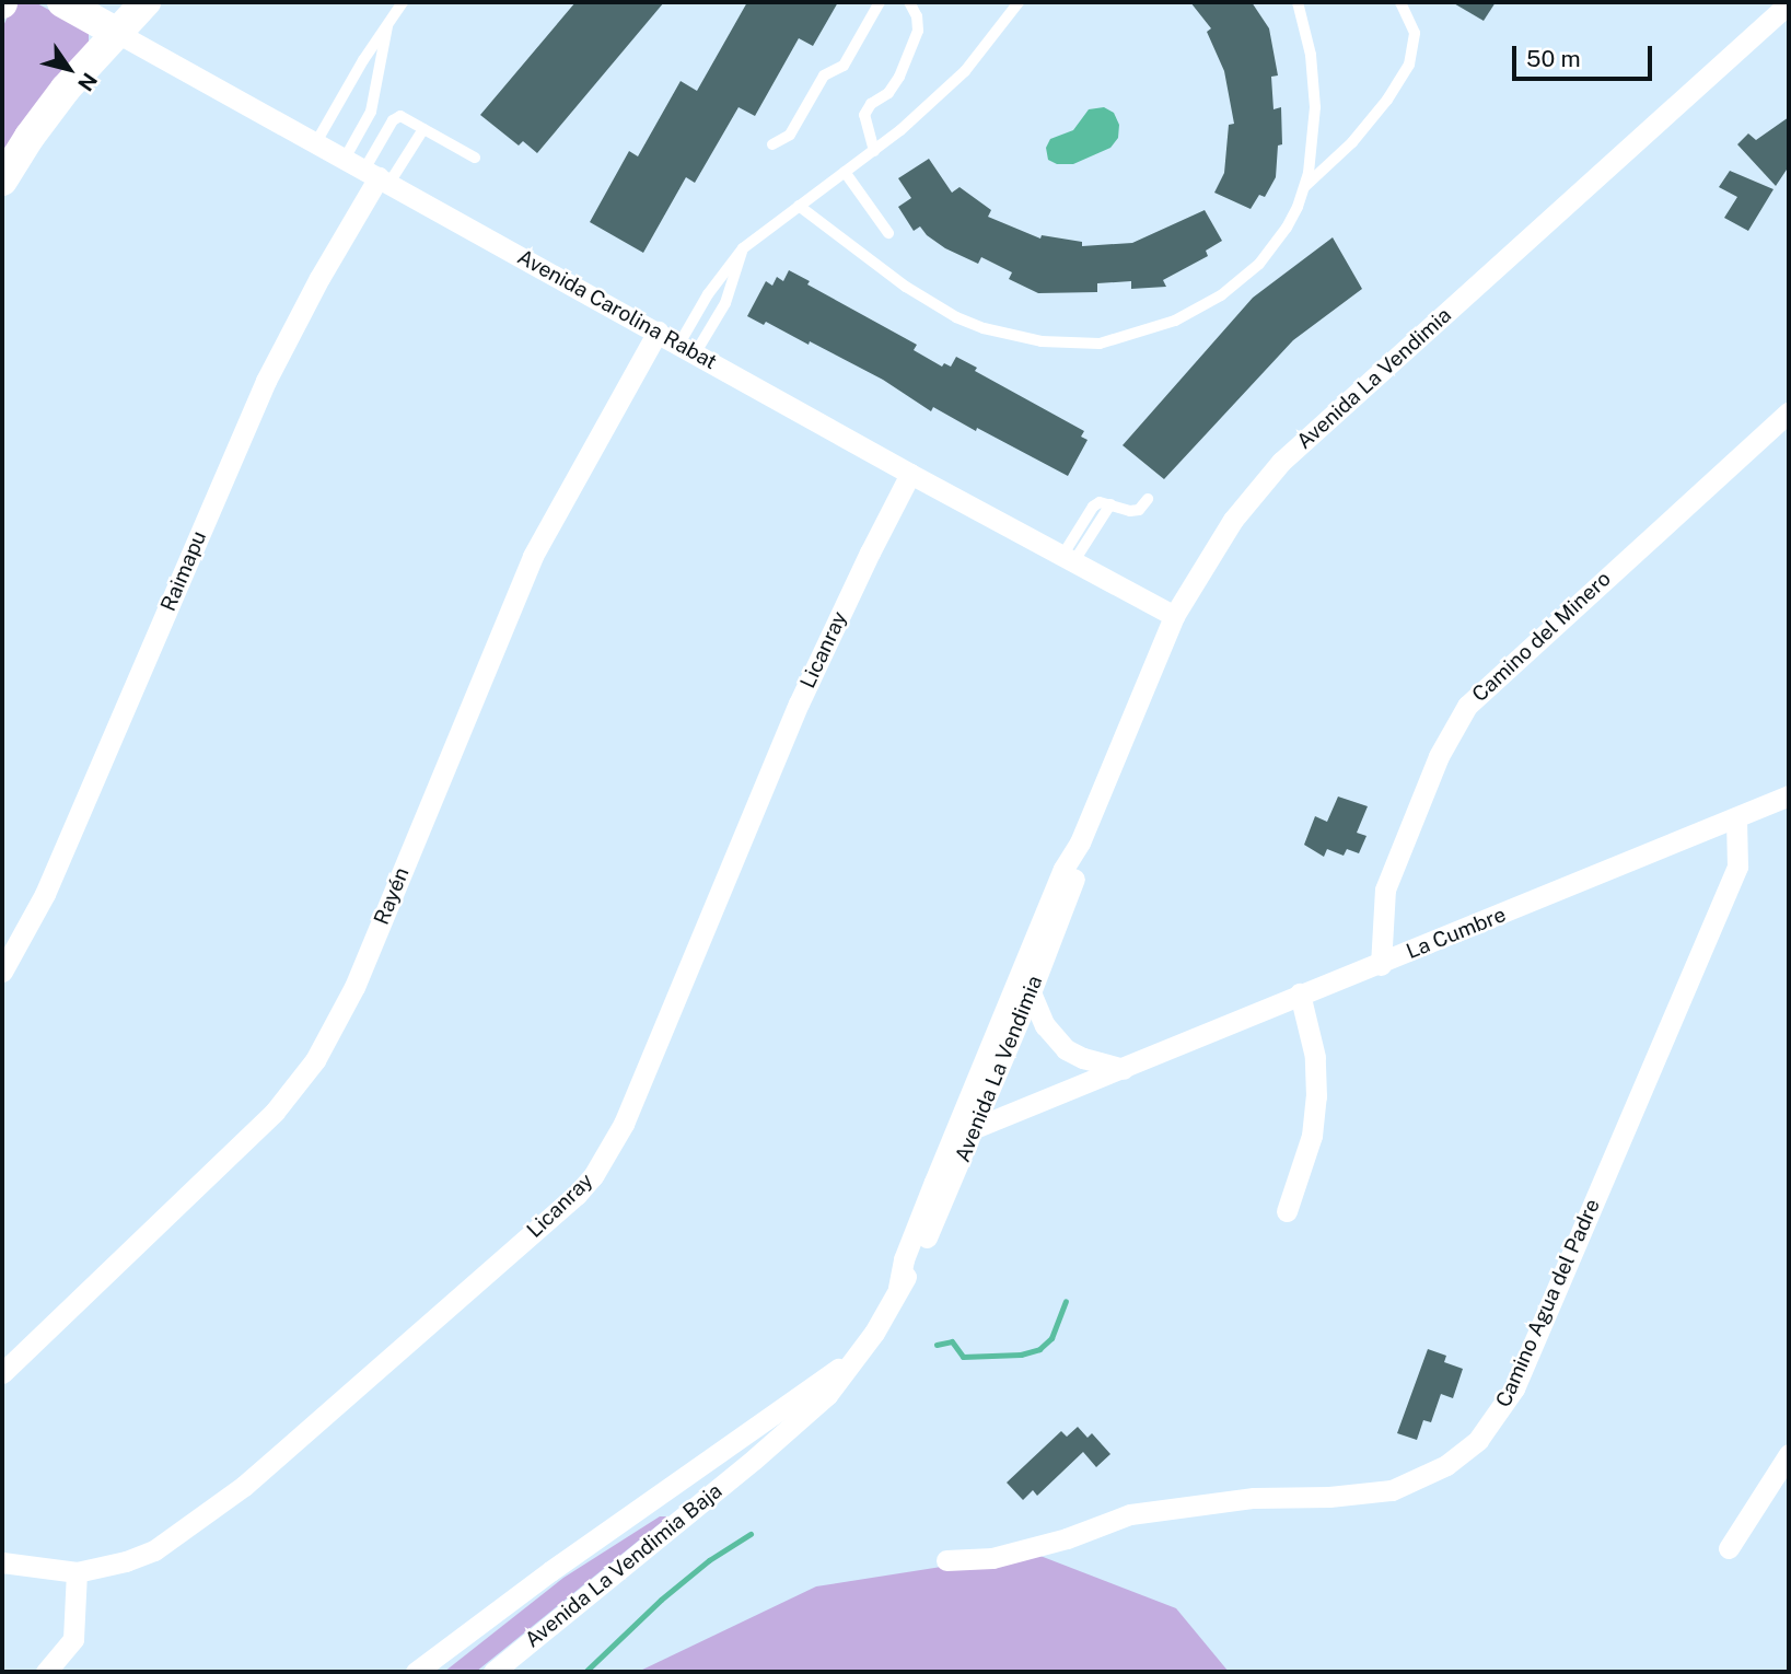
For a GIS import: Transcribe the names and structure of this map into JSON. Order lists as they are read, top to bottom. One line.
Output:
{"streets":{"street":["Avenida Carolina Rabat","Avenida La Vendimia","Raimapu","Camino del Minero","Licanray","Rayén","La Cumbre","Camino Agua del Padre","Avenida La Vendimia Baja"]},"crossings":[["Avenida Carolina Rabat","Avenida La Vendimia"],["Avenida Carolina Rabat","Raimapu"],["Avenida Carolina Rabat","Licanray"],["Avenida Carolina Rabat","Rayén"],["Avenida La Vendimia","La Cumbre"],["Avenida La Vendimia","Avenida La Vendimia Baja"],["Camino del Minero","La Cumbre"],["La Cumbre","Camino Agua del Padre"]],"scale_bar":"50 m","north":"bottom right"}
